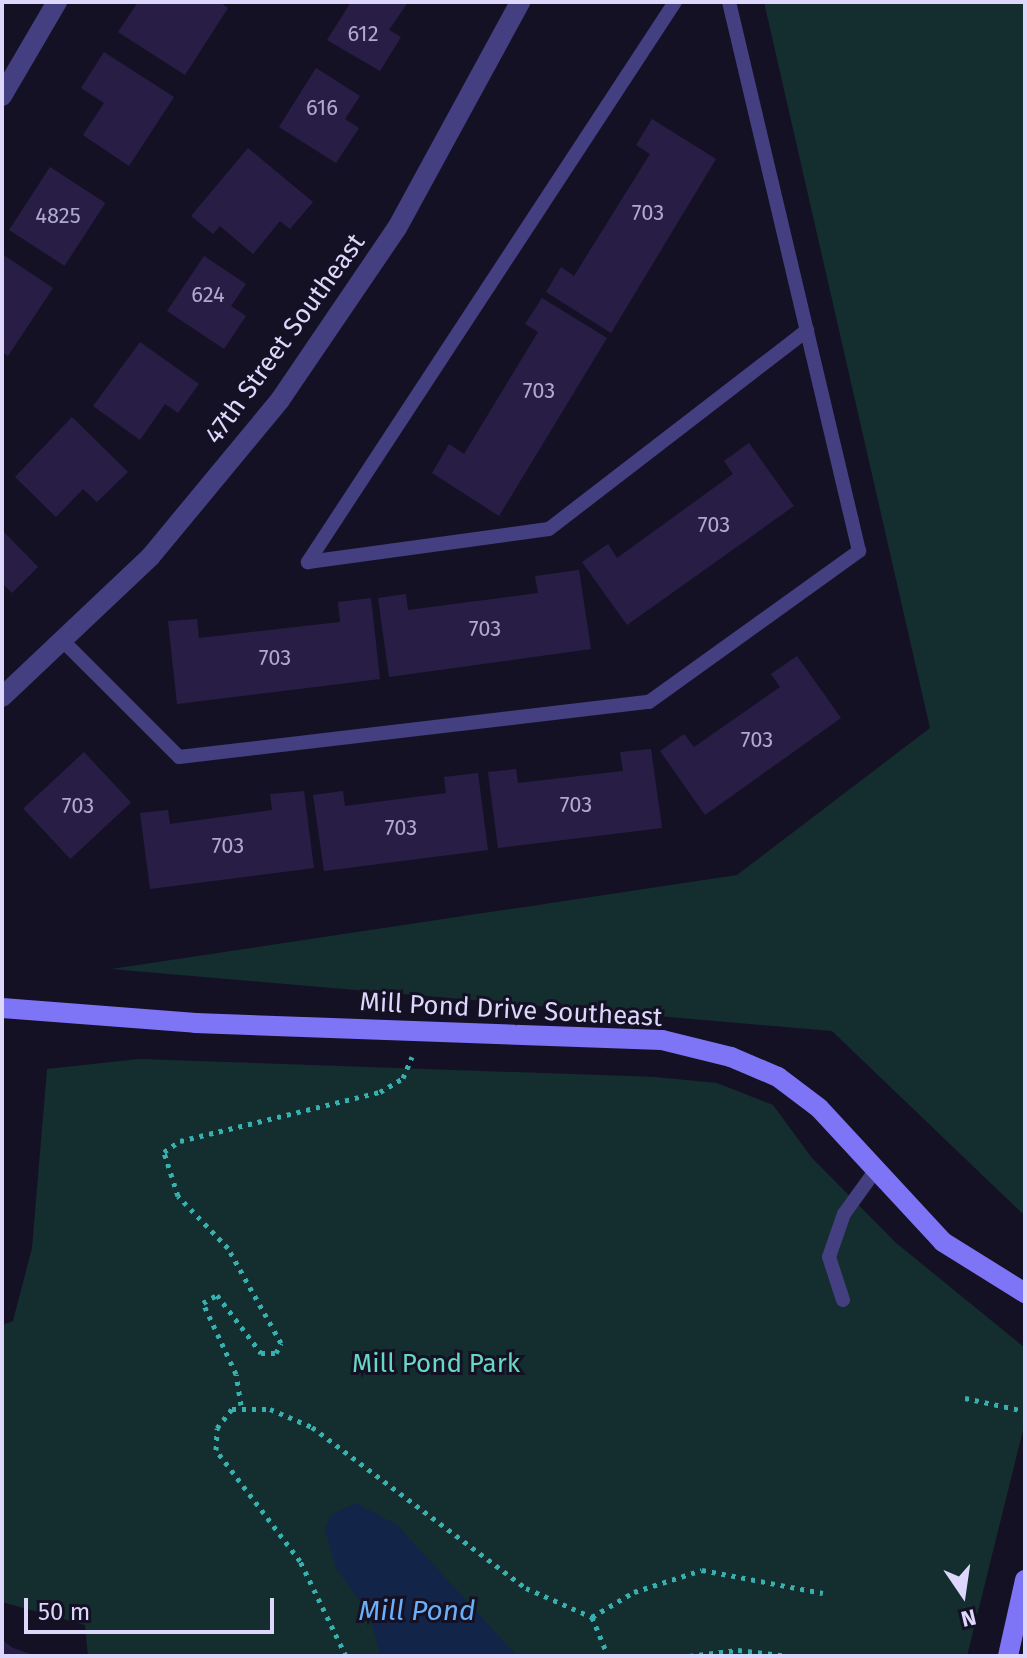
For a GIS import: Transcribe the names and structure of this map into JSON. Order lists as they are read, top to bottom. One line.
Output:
{"streets":{"street":["47th Street Southeast","Mill Pond Drive Southeast"]},"water":["Mill Pond"],"parks":["Mill Pond Park"],"house_numbers":["612","616","703","4825","624","703","703","703","703","703","703","703","703","703"],"scale_bar":"50 m","north":"bottom"}
